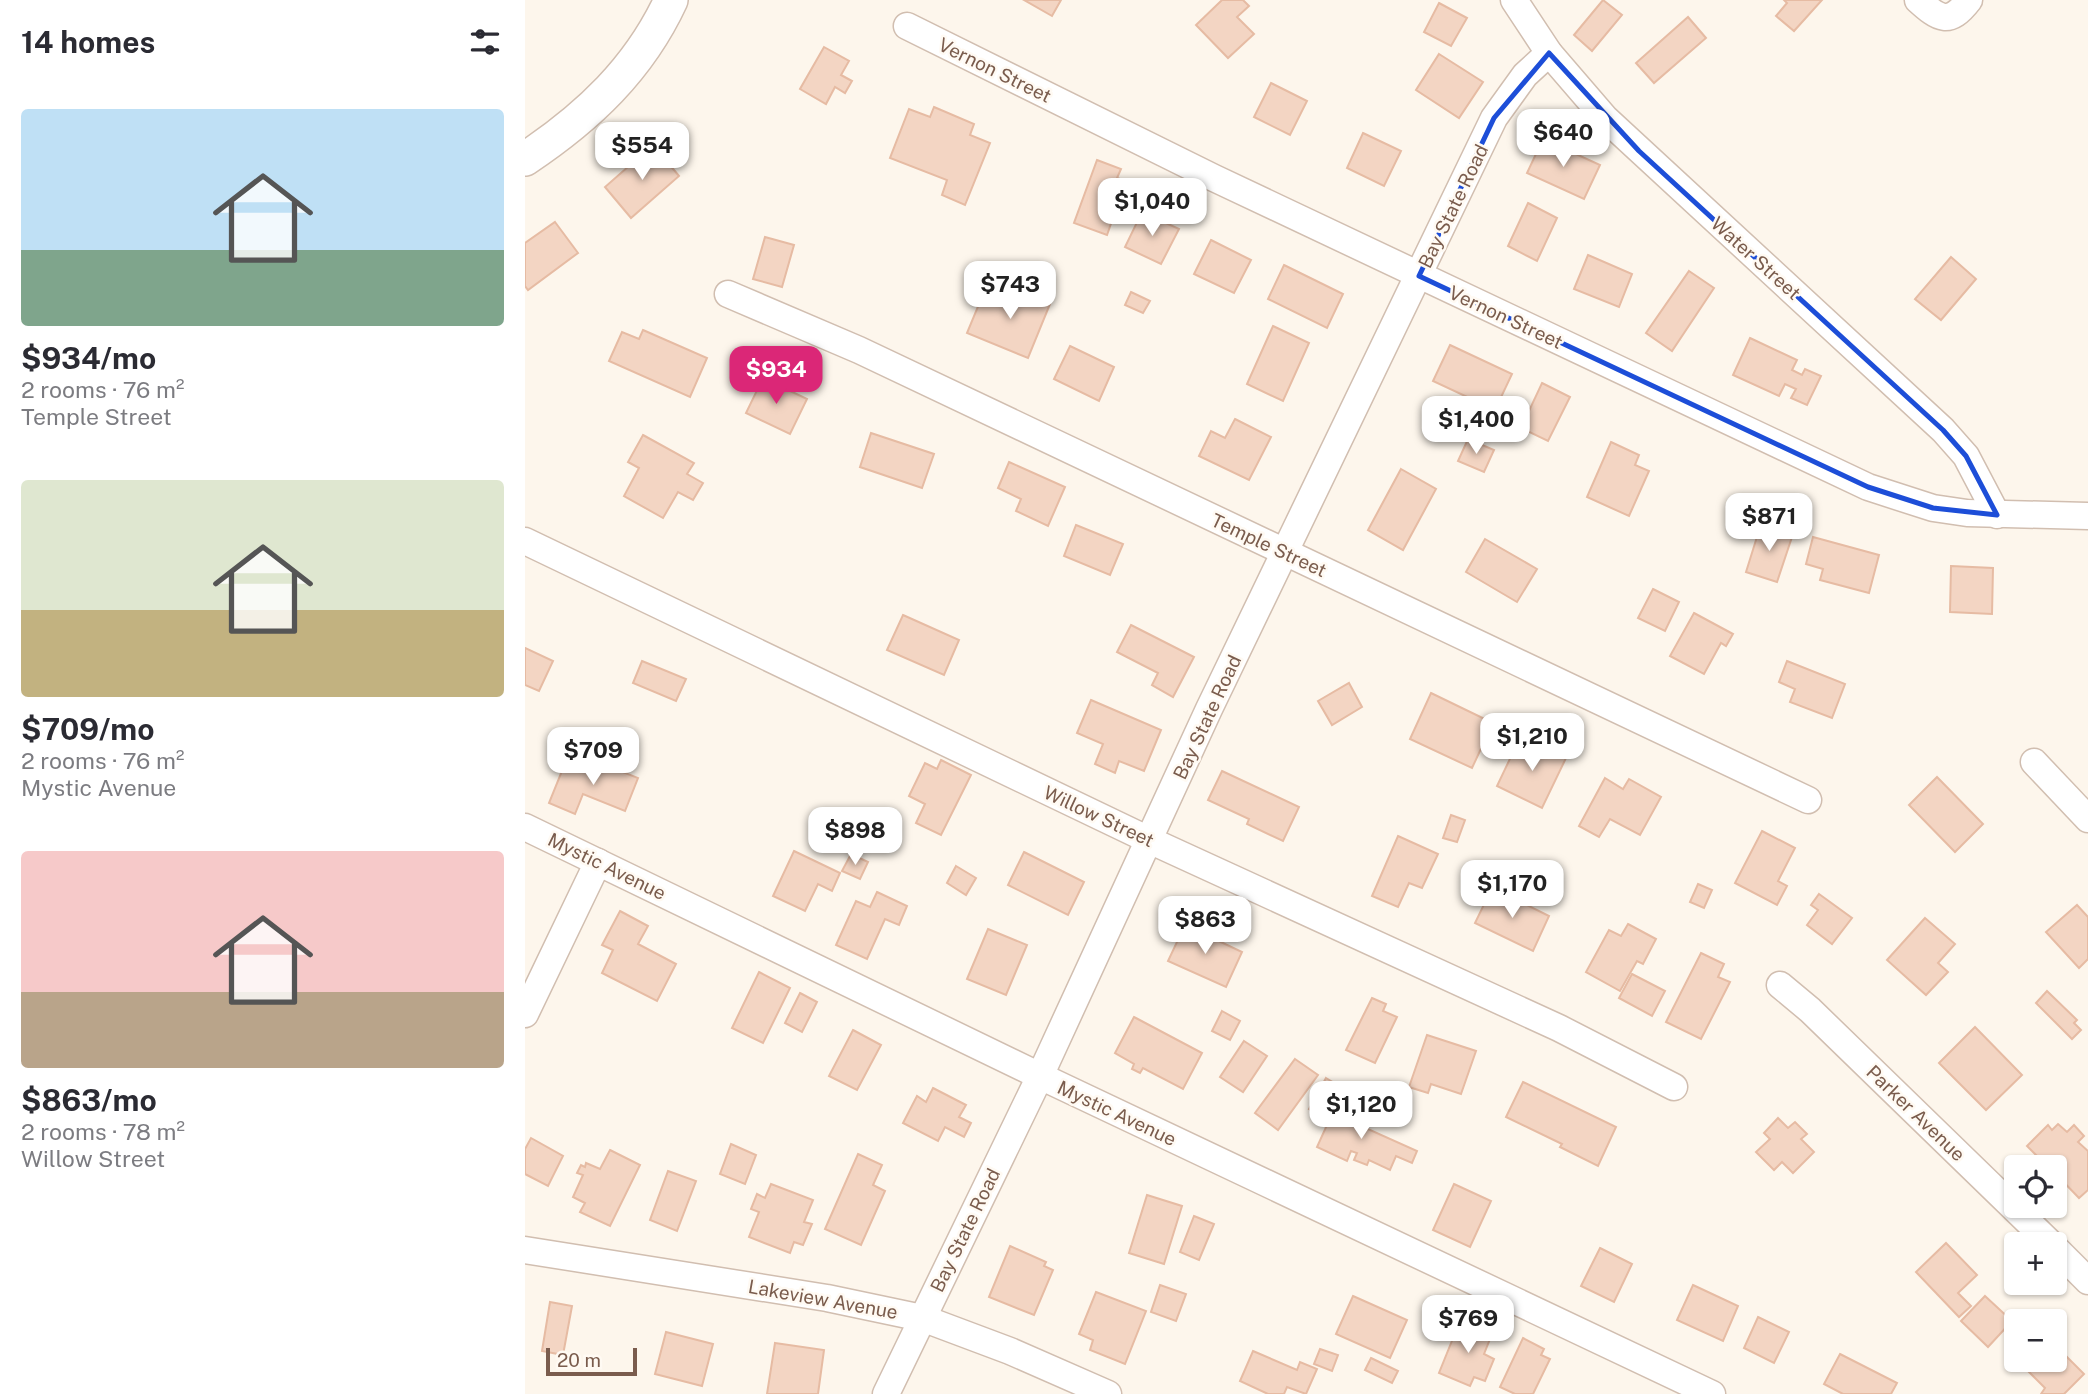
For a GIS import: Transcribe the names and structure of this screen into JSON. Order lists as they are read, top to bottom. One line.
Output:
{"streets":{"street":["Vernon Street","Bay State Road","Water Street","Temple Street","Willow Street","Mystic Avenue","Parker Avenue","Lakeview Avenue"]},"crossings":[["Vernon Street","Bay State Road"],["Vernon Street","Water Street"],["Bay State Road","Water Street"],["Bay State Road","Temple Street"],["Bay State Road","Willow Street"],["Bay State Road","Mystic Avenue"],["Bay State Road","Lakeview Avenue"]],"scale_bar":"20 m","page":{"heading":"14 homes","list":[{"name":"$934/mo","note":"2 rooms · 76 m² · Temple Street"},{"name":"$709/mo","note":"2 rooms · 76 m² · Mystic Avenue"},{"name":"$863/mo","note":"2 rooms · 78 m² · Willow Street"}],"price":["$640","$554","$1,040","$743","$934","$1,400","$871","$1,210","$709","$898","$1,170","$863","$1,120","$769"],"map_buttons":["+","−"],"scale":"20 m"}}
